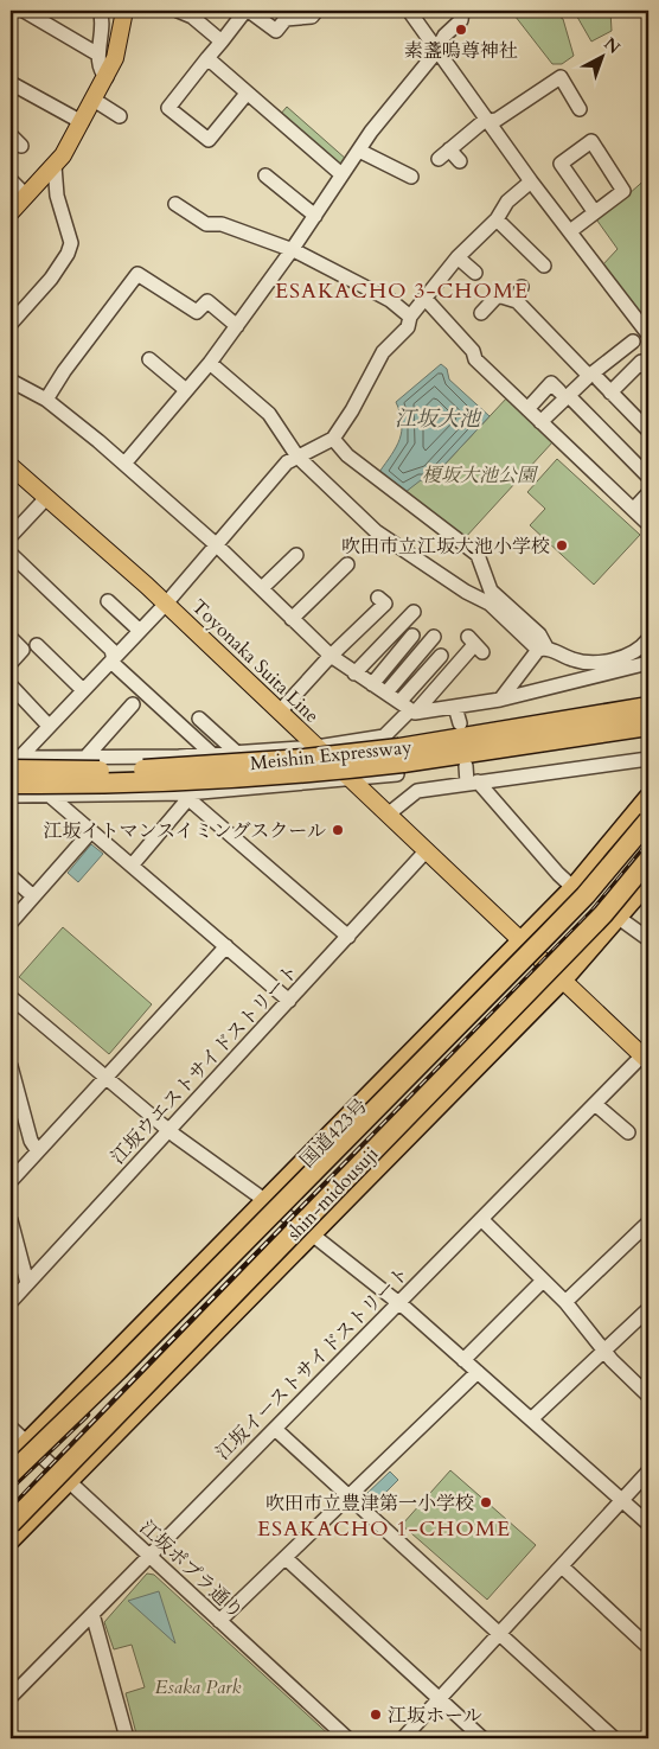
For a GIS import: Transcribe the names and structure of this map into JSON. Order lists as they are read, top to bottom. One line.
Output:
{"streets":{"highway":["Meishin Expressway","国道423号","shin-midousuji"],"main road":["Toyonaka Suita Line"],"street":["江坂ウエストサイドストリート","江坂イーストサイドストリート","江坂ポプラ通り"]},"crossings":[["Toyonaka Suita Line","江坂ウエストサイドストリート"],["Toyonaka Suita Line","国道423号"],["Toyonaka Suita Line","江坂イーストサイドストリート"],["国道423号","江坂ポプラ通り"],["江坂イーストサイドストリート","江坂ポプラ通り"]],"districts":["ESAKACHO 3-CHOME","ESAKACHO 1-CHOME"],"water":["江坂大池"],"parks":["榎坂大池公園","Esaka Park"],"places":["素盞嗚尊神社","吹田市立江坂大池小学校","江坂イトマンスイミングスクール","吹田市立豊津第一小学校","江坂ホール"],"north":"top right"}
